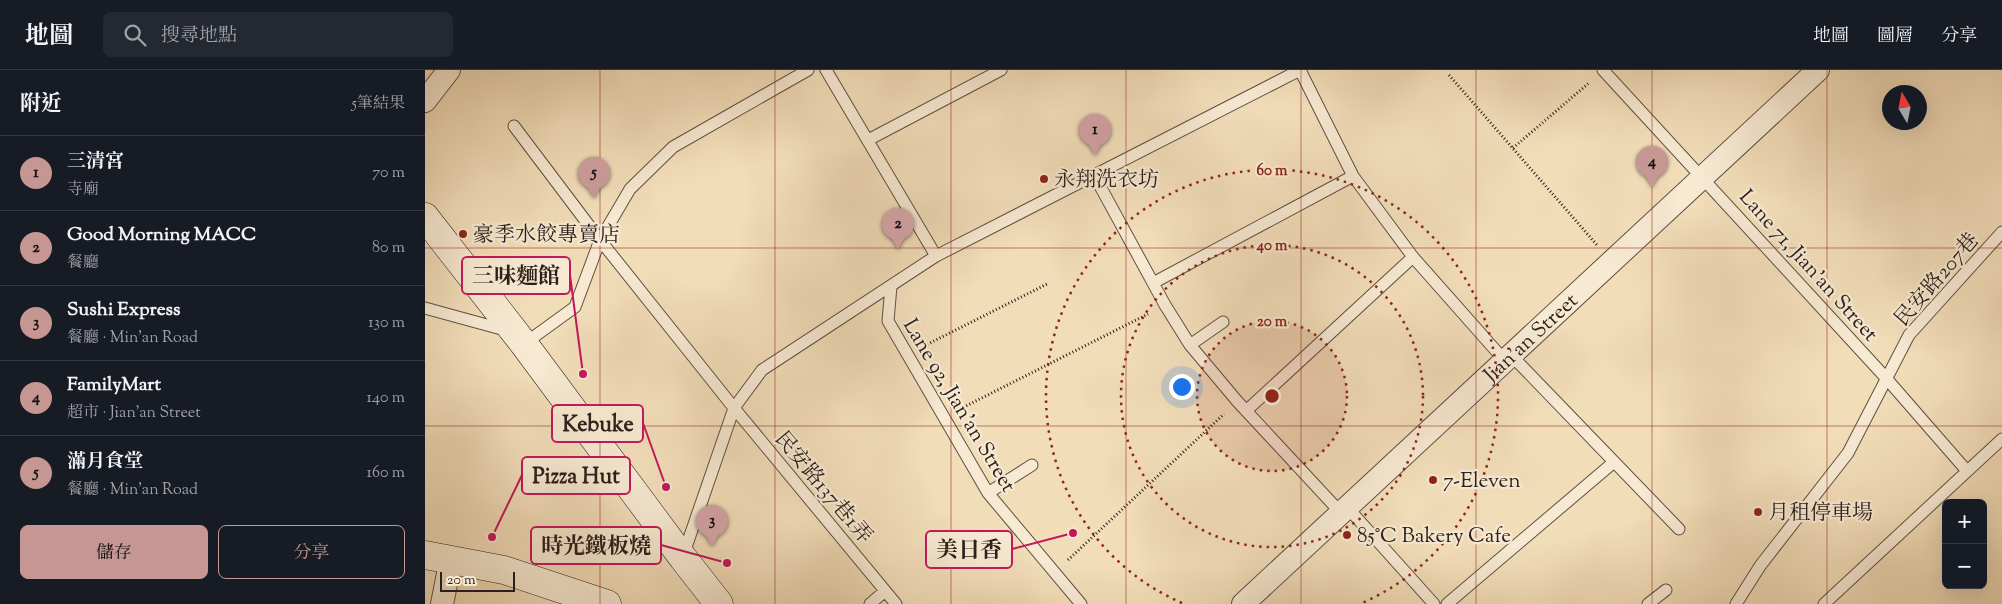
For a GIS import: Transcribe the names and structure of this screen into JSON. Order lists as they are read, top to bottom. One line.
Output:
{"streets":{"street":["Jian'an Street"],"lane":["Lane 71, Jian'an Street","民安路207巷","Lane 92, Jian'an Street","民安路137巷1弄"]},"crossings":[["Lane 71, Jian'an Street","民安路207巷"],["Lane 71, Jian'an Street","Jian'an Street"]],"places":["永翔洗衣坊","豪季水餃專賣店","三味麵館","7-Eleven","Kebuke","月租停車場","美日香","85°C Bakery Cafe","Pizza Hut","時光鐵板燒"],"scale_bar":"20 m","north":"top","page":{"header":"地圖","search":"搜尋地點","nav":["地圖","圖層","分享"],"heading":["附近","5筆結果"],"pins":["1","4","5","2","3"],"list":[{"mark":"1","name":"三清宮","note":"寺廟","value":"70 m"},{"mark":"2","name":"Good Morning MACC","note":"餐廳","value":"80 m"},{"mark":"3","name":"Sushi Express","note":"餐廳 · Min'an Road","value":"130 m"},{"mark":"4","name":"FamilyMart","note":"超市 · Jian'an Street","value":"140 m"},{"mark":"5","name":"滿月食堂","note":"餐廳 · Min'an Road","value":"160 m"}],"map_buttons":["+","−"],"buttons":["儲存","分享"],"scale":"20 m"},"rings":["60 m","40 m","20 m"]}
